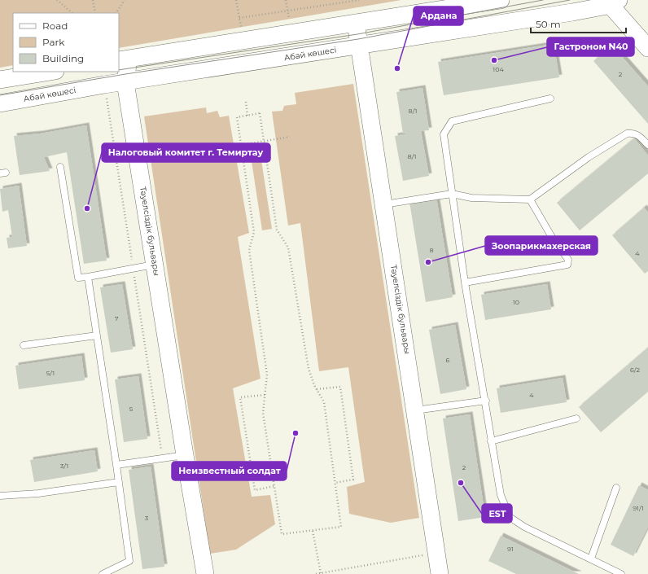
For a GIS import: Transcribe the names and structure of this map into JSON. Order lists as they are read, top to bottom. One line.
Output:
{"streets":{"street":["Абай көшесі","Тәуелсіздік бульвары"]},"crossings":[["Абай көшесі","Тәуелсіздік бульвары"]],"places":["Гастроном N40","Ардана","Налоговый комитет г. Темиртау","Зоопарикмахерская","Неизвестный солдат","EST"],"house_numbers":["104","2","8/1","8/1","8","4","10","7","6","6/2","5/1","4","5","3/1","2","91/1","3","91"],"legend":["Road","Park","Building"],"scale_bar":"50 m"}
